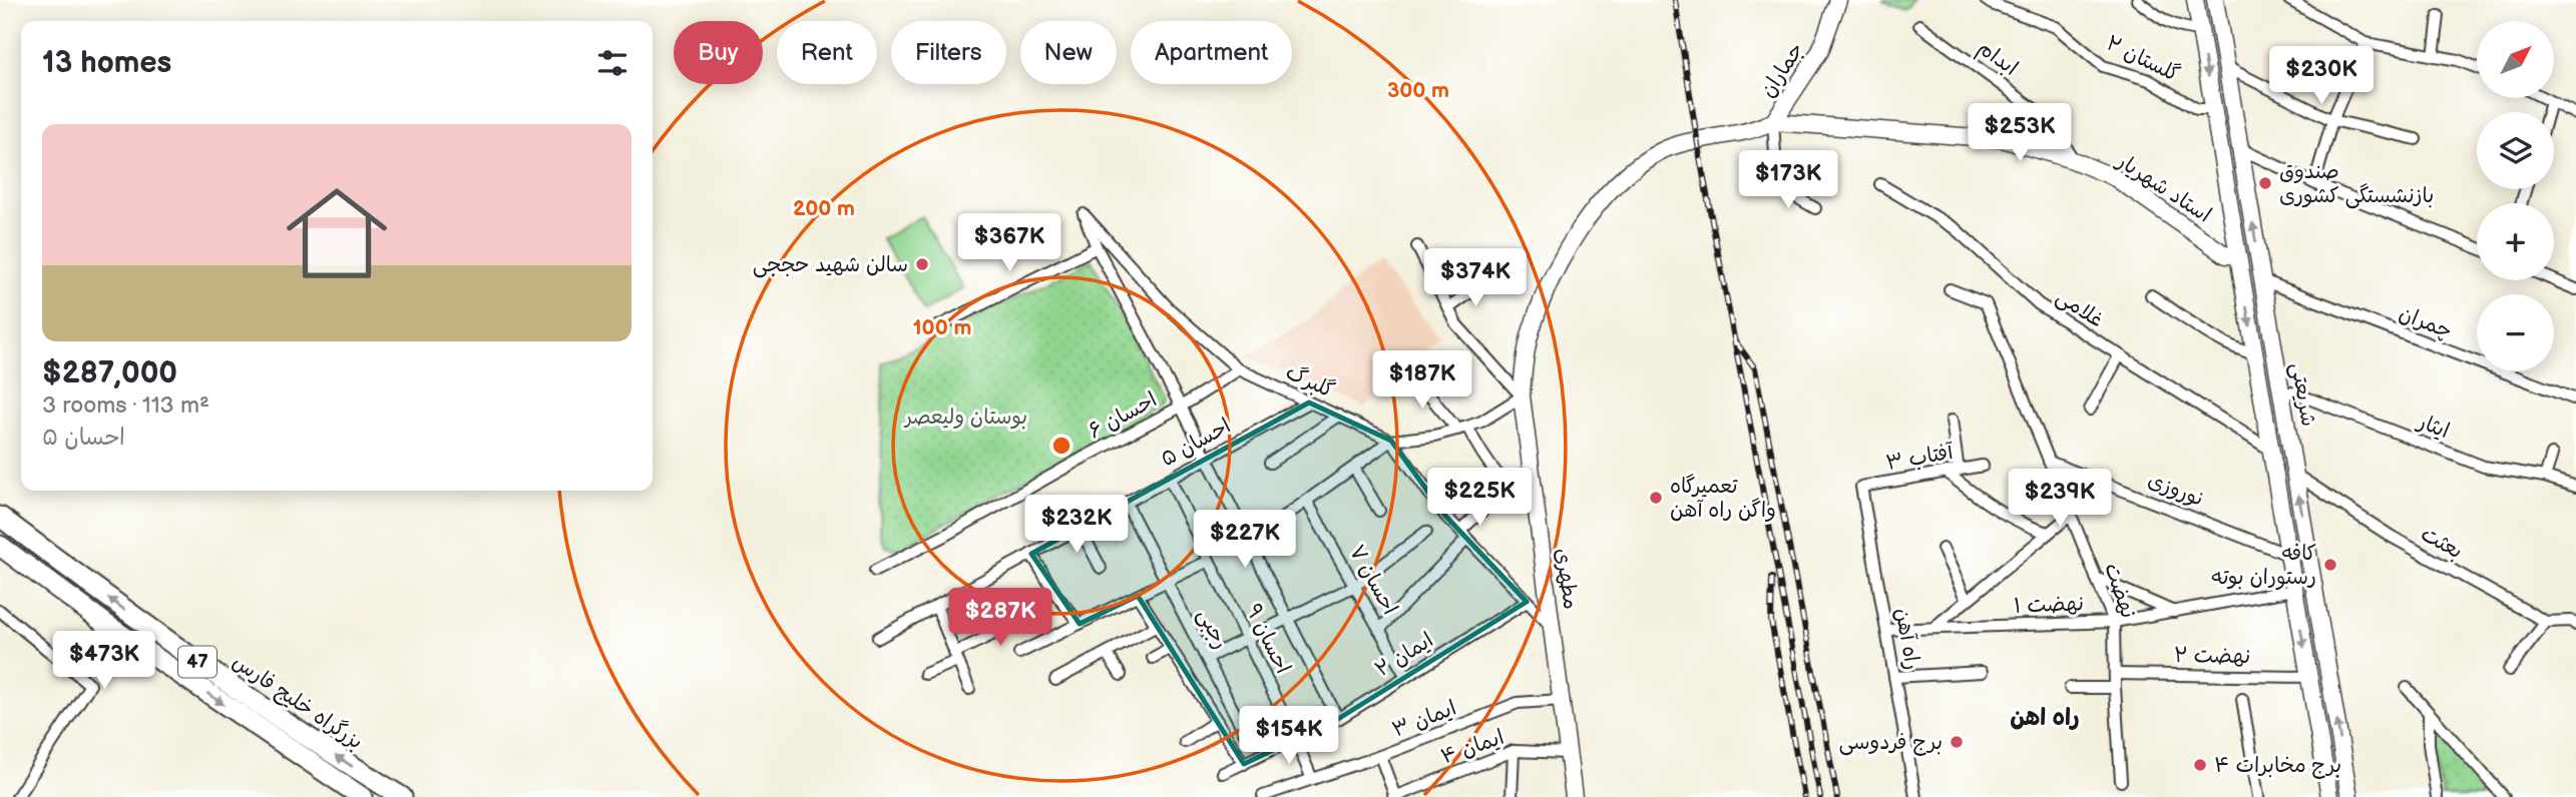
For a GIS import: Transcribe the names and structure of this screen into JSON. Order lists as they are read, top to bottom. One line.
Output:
{"streets":{"highway":["47","بزرگراه خلیج فارس"],"main road":["جماران","استاد شهریار","شریعتی","مطهری"],"street":["ابدام","گلستان ۲","غلامی","چمران","گلبرگ","احسان ۶","ایثار","احسان ۵","آفتاب ۳","نوروزی","بعثت","احسان ۷","نهضت","نهضت ۱","رجبی","احسان ۹","راه آهن","ایمان ۲","نهضت ۲","ایمان ۳","ایمان ۴"]},"crossings":[["ابدام","استاد شهریار"],["گلستان ۲","شریعتی"],["جماران","استاد شهریار"],["جماران","مطهری"],["استاد شهریار","شریعتی"],["استاد شهریار","مطهری"],["غلامی","شریعتی"],["چمران","شریعتی"],["گلبرگ","احسان ۶"],["گلبرگ","احسان ۵"],["شریعتی","ایثار"],["شریعتی","نوروزی"],["شریعتی","بعثت"],["شریعتی","نهضت ۱"],["شریعتی","نهضت ۲"],["احسان ۵","رجبی"],["احسان ۵","احسان ۹"],["آفتاب ۳","راه آهن"],["نوروزی","نهضت"],["مطهری","ایمان ۳"],["مطهری","ایمان ۴"],["احسان ۷","ایمان ۲"],["نهضت","نهضت ۱"],["نهضت","نهضت ۲"],["نهضت ۱","راه آهن"],["احسان ۹","ایمان ۲"],["احسان ۹","ایمان ۳"]],"districts":["راه اهن"],"parks":["بوستان ولیعصر"],"places":["صندوق بازنشستگی کشوری","سالن شهید حججی","تعمیرگاه واگن راه آهن","کافه رستوران بوته","برج فردوسی","برج مخابرات ۴"],"north":"top right","page":{"map_buttons":["+","−"],"chip":["Buy","Rent","Filters","New","Apartment"],"heading":"13 homes","price":["$230K","$253K","$173K","$367K","$374K","$187K","$225K","$239K","$232K","$227K","$287K","$473K","$154K"],"list":[{"name":"$287,000","note":"3 rooms · 113 m² · احسان ۵"}]},"rings":["300 m","200 m","100 m"]}
